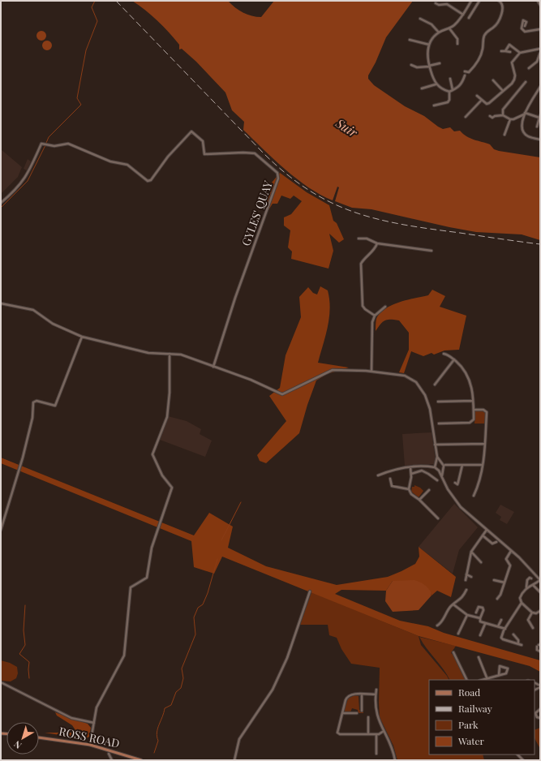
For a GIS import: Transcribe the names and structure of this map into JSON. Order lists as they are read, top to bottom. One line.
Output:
{"streets":{"main road":["ROSS ROAD"],"street":["GYLES' QUAY"]},"water":["Suir"],"legend":["Road","Railway","Park","Water"],"north":"bottom left"}
